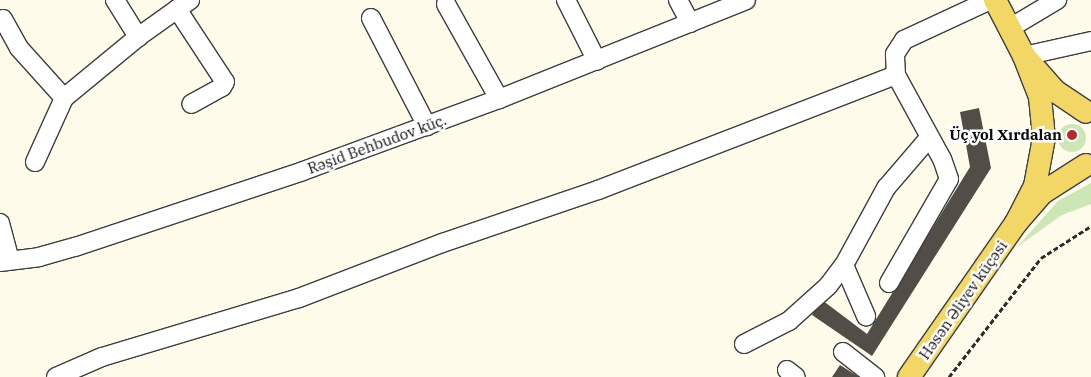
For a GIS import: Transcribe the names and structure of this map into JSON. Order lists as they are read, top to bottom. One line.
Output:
{"streets":{"main road":["Həsən Əliyev küçəsi"],"street":["Rəşid Behbudov küç."]},"places":["Üç yol Xırdalan"]}
